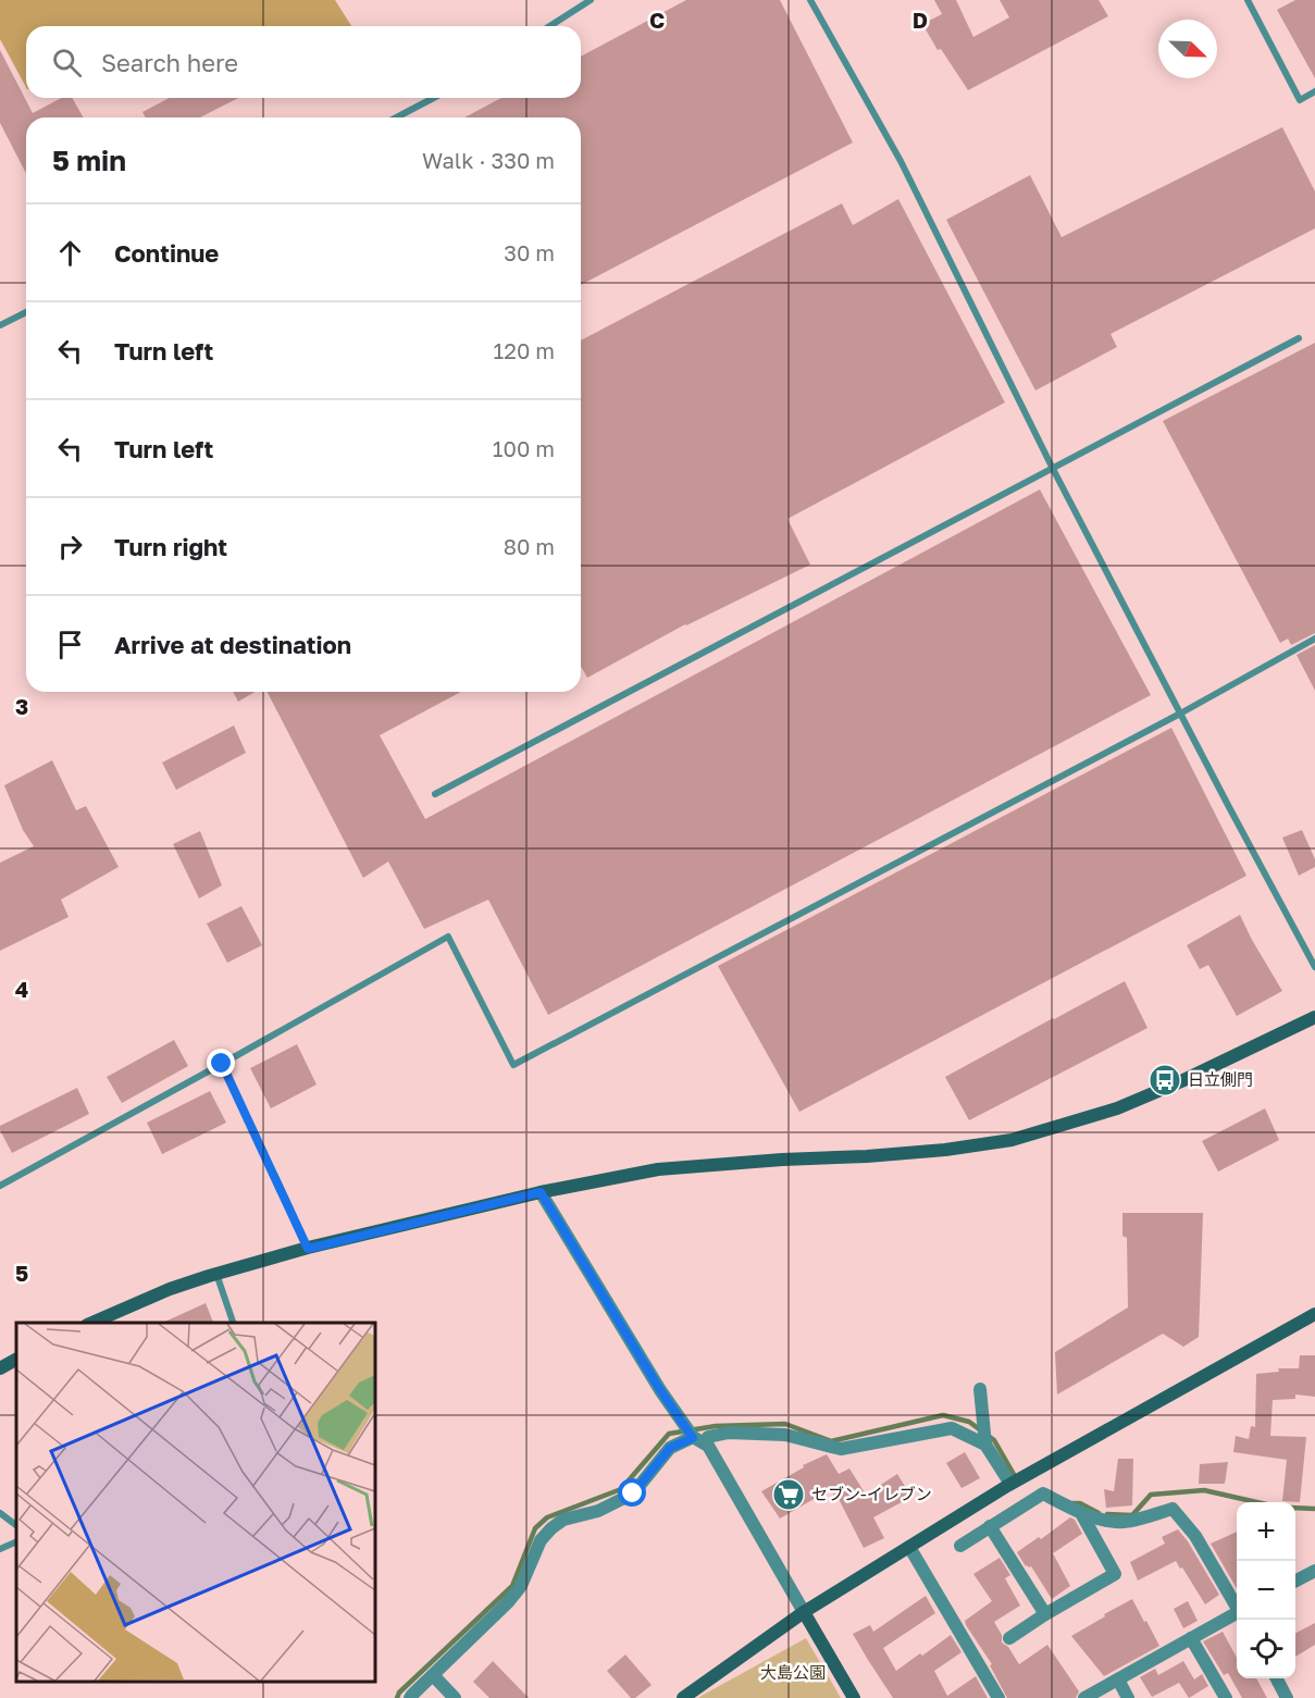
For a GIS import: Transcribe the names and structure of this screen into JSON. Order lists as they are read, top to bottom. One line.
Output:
{"parks":["大島公園"],"places":{"bus stop":["日立側門"],"supermarket":["セブン-イレブン"]},"north":"bottom right","page":{"search":"Search here","heading":["5 min","Walk · 330 m"],"list":[["Continue","30 m"],["Turn left","120 m"],["Turn left","100 m"],["Turn right","80 m"],"Arrive at destination"],"map_buttons":["+","−"]},"grid":{"columns":["C","D"],"rows":["3","4","5"]}}
